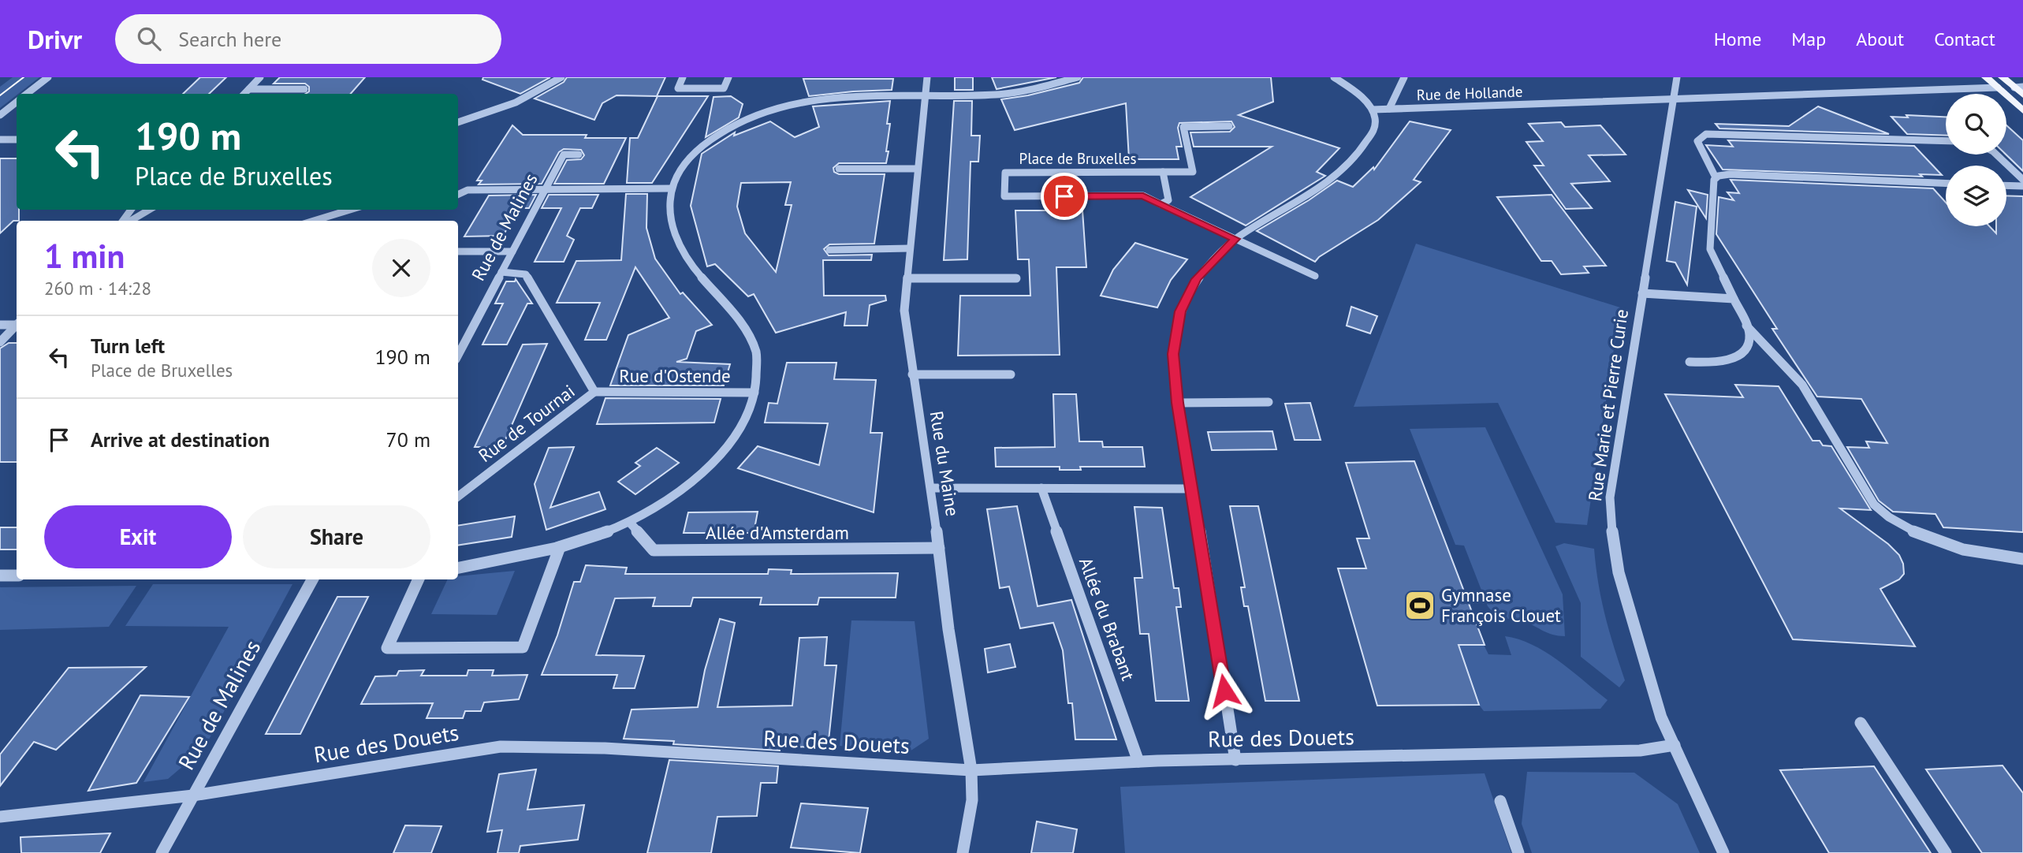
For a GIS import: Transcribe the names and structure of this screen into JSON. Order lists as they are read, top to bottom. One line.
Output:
{"streets":{"street":["Rue de Hollande","Place de Bruxelles","Rue de Malines","Rue d'Ostende","Rue Marie et Pierre Curie","Rue de Tournai","Rue du Maine","Allée d'Amsterdam","Allée du Brabant","Rue des Douets"]},"crossings":[["Rue de Hollande","Rue Marie et Pierre Curie"],["Rue de Malines","Rue de Tournai"],["Rue de Malines","Rue des Douets"],["Rue d'Ostende","Rue de Tournai"],["Rue Marie et Pierre Curie","Rue des Douets"],["Rue du Maine","Allée d'Amsterdam"],["Rue du Maine","Rue des Douets"],["Allée du Brabant","Rue des Douets"]],"places":{"sports":["Gymnase François Clouet"]},"page":{"header":"Drivr","search":"Search here","nav":["Home","Map","About","Contact"],"turn":["190 m","Place de Bruxelles"],"heading":["1 min","260 m · 14:28"],"list":[{"name":"Turn left","note":"Place de Bruxelles","value":"190 m"},{"name":"Arrive at destination","value":"70 m"}],"buttons":["Exit","Share"]}}
